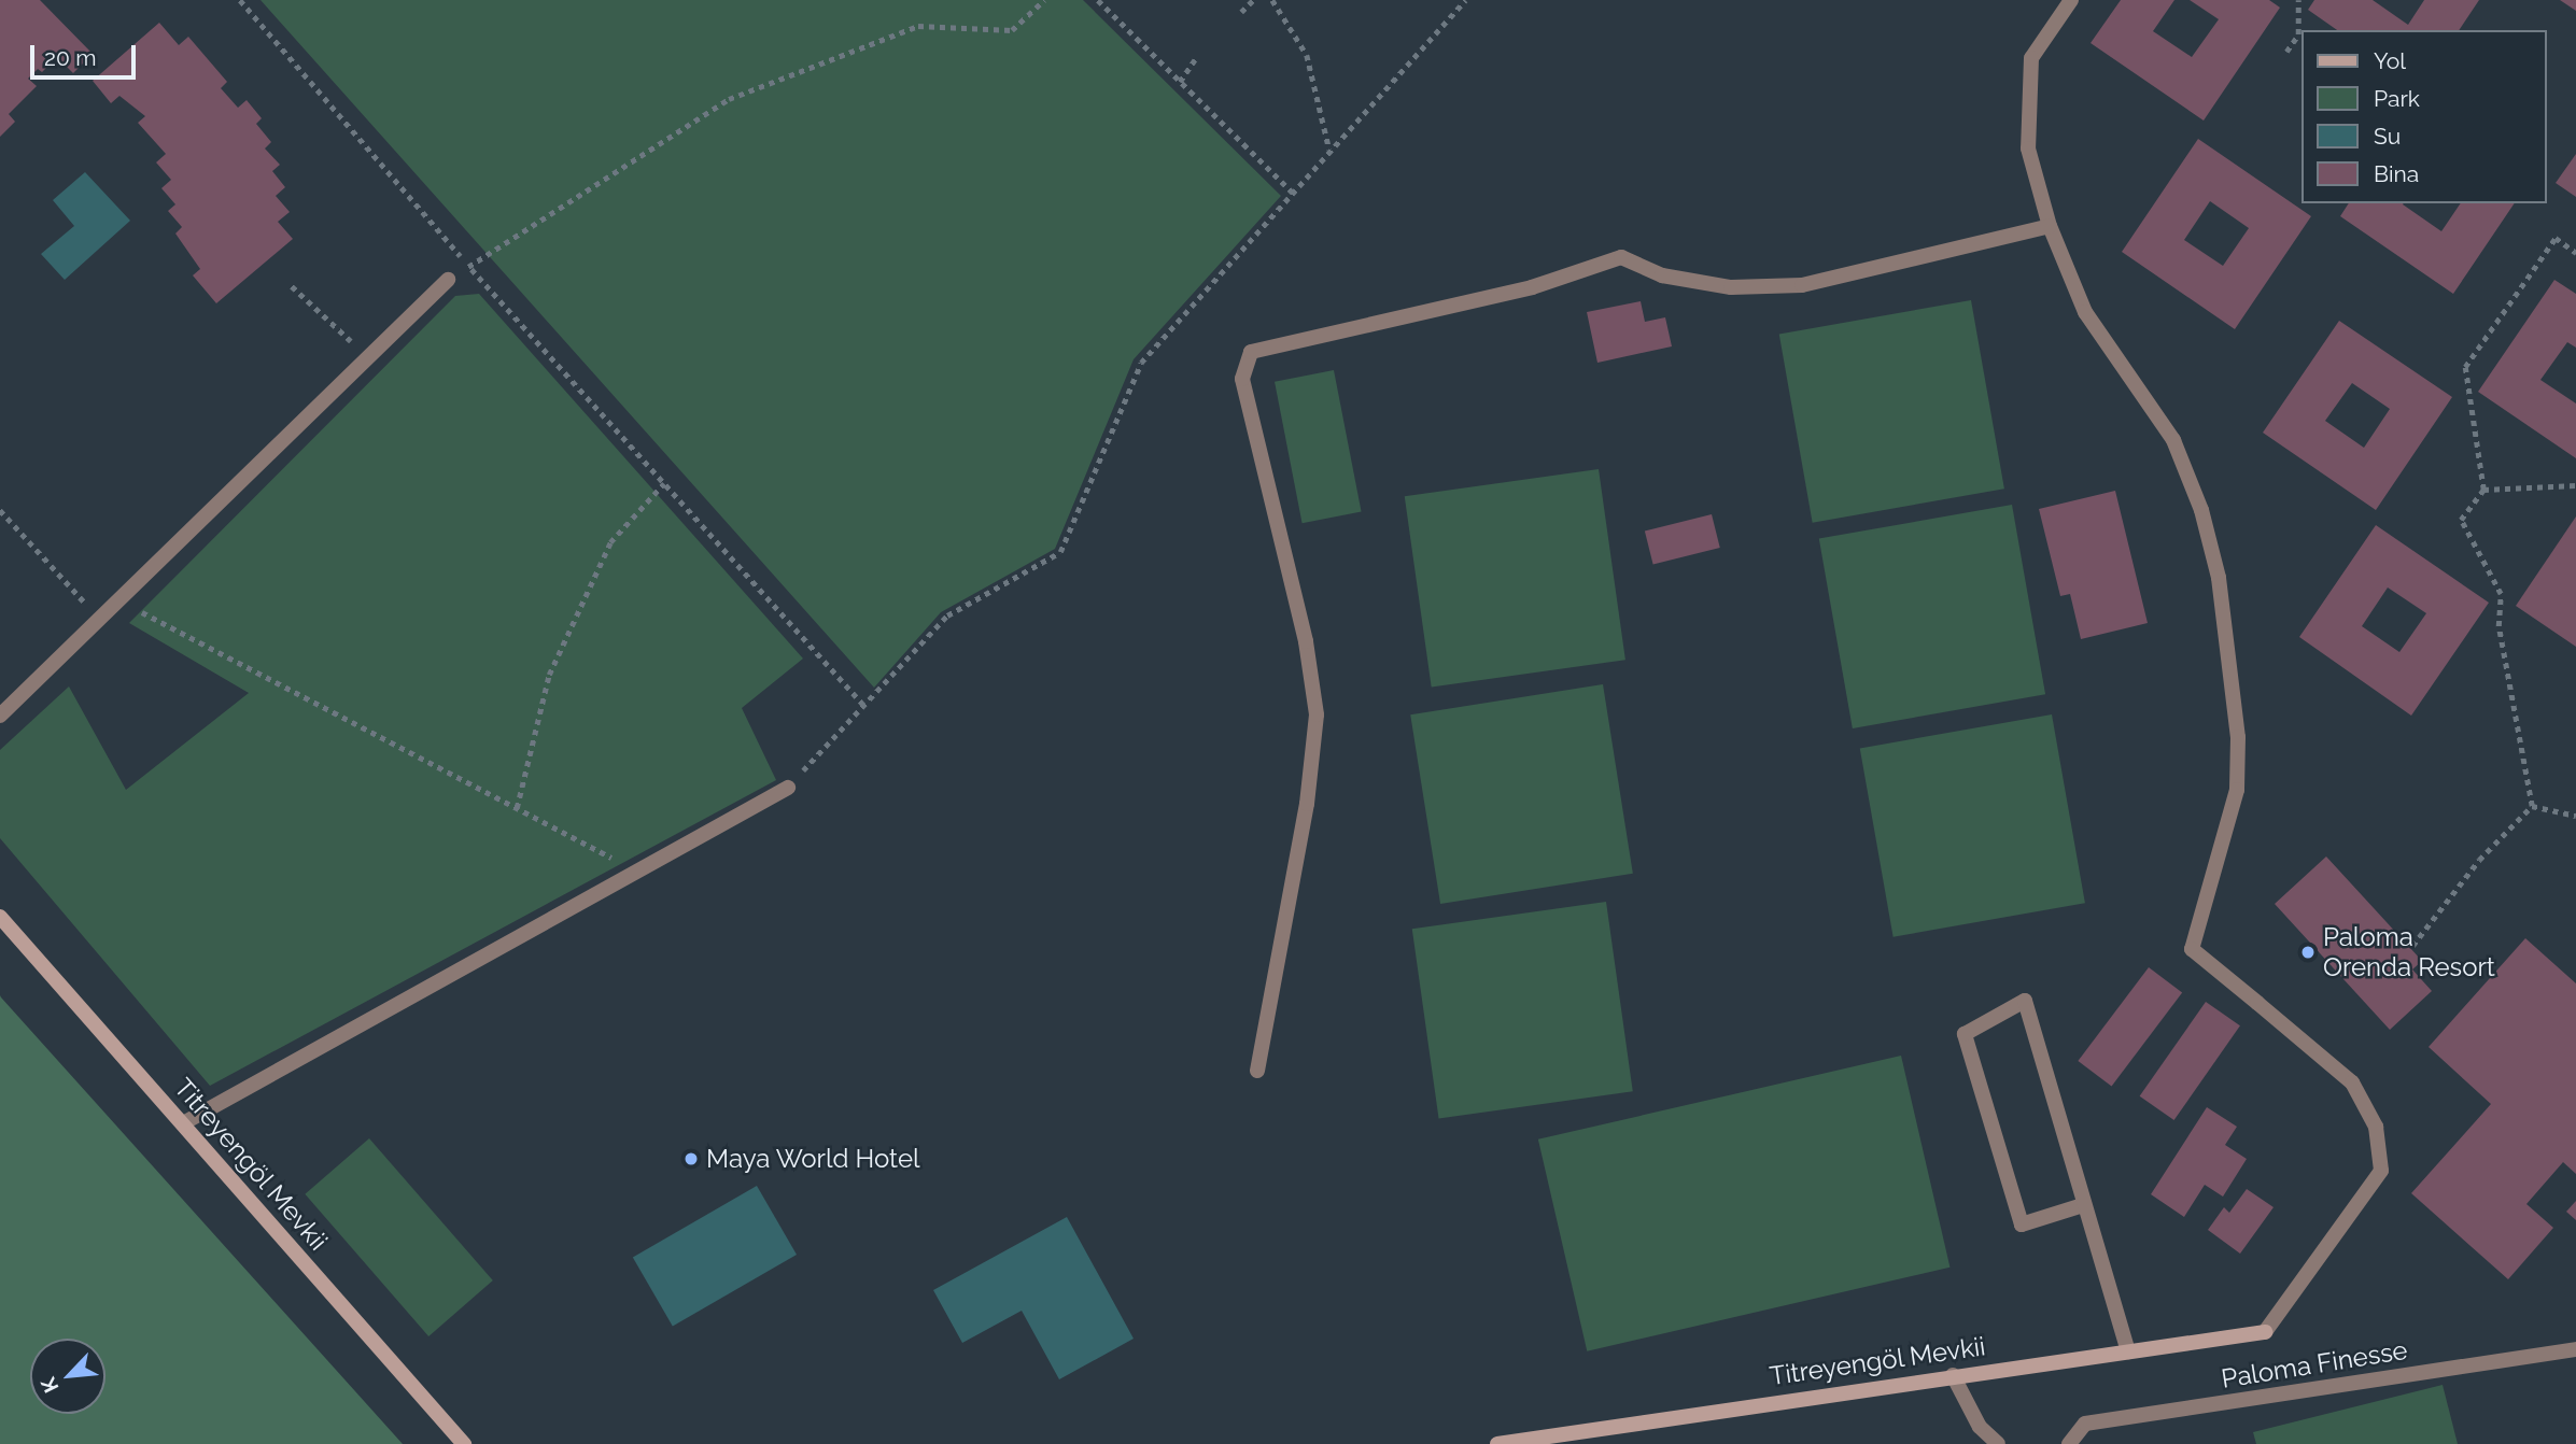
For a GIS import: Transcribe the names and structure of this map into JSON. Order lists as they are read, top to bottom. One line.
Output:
{"streets":{"street":["Titreyengöl Mevkii","Paloma Finesse"]},"places":["Paloma Orenda Resort","Maya World Hotel"],"legend":["Yol","Park","Su","Bina"],"scale_bar":"20 m","north":"bottom left"}
